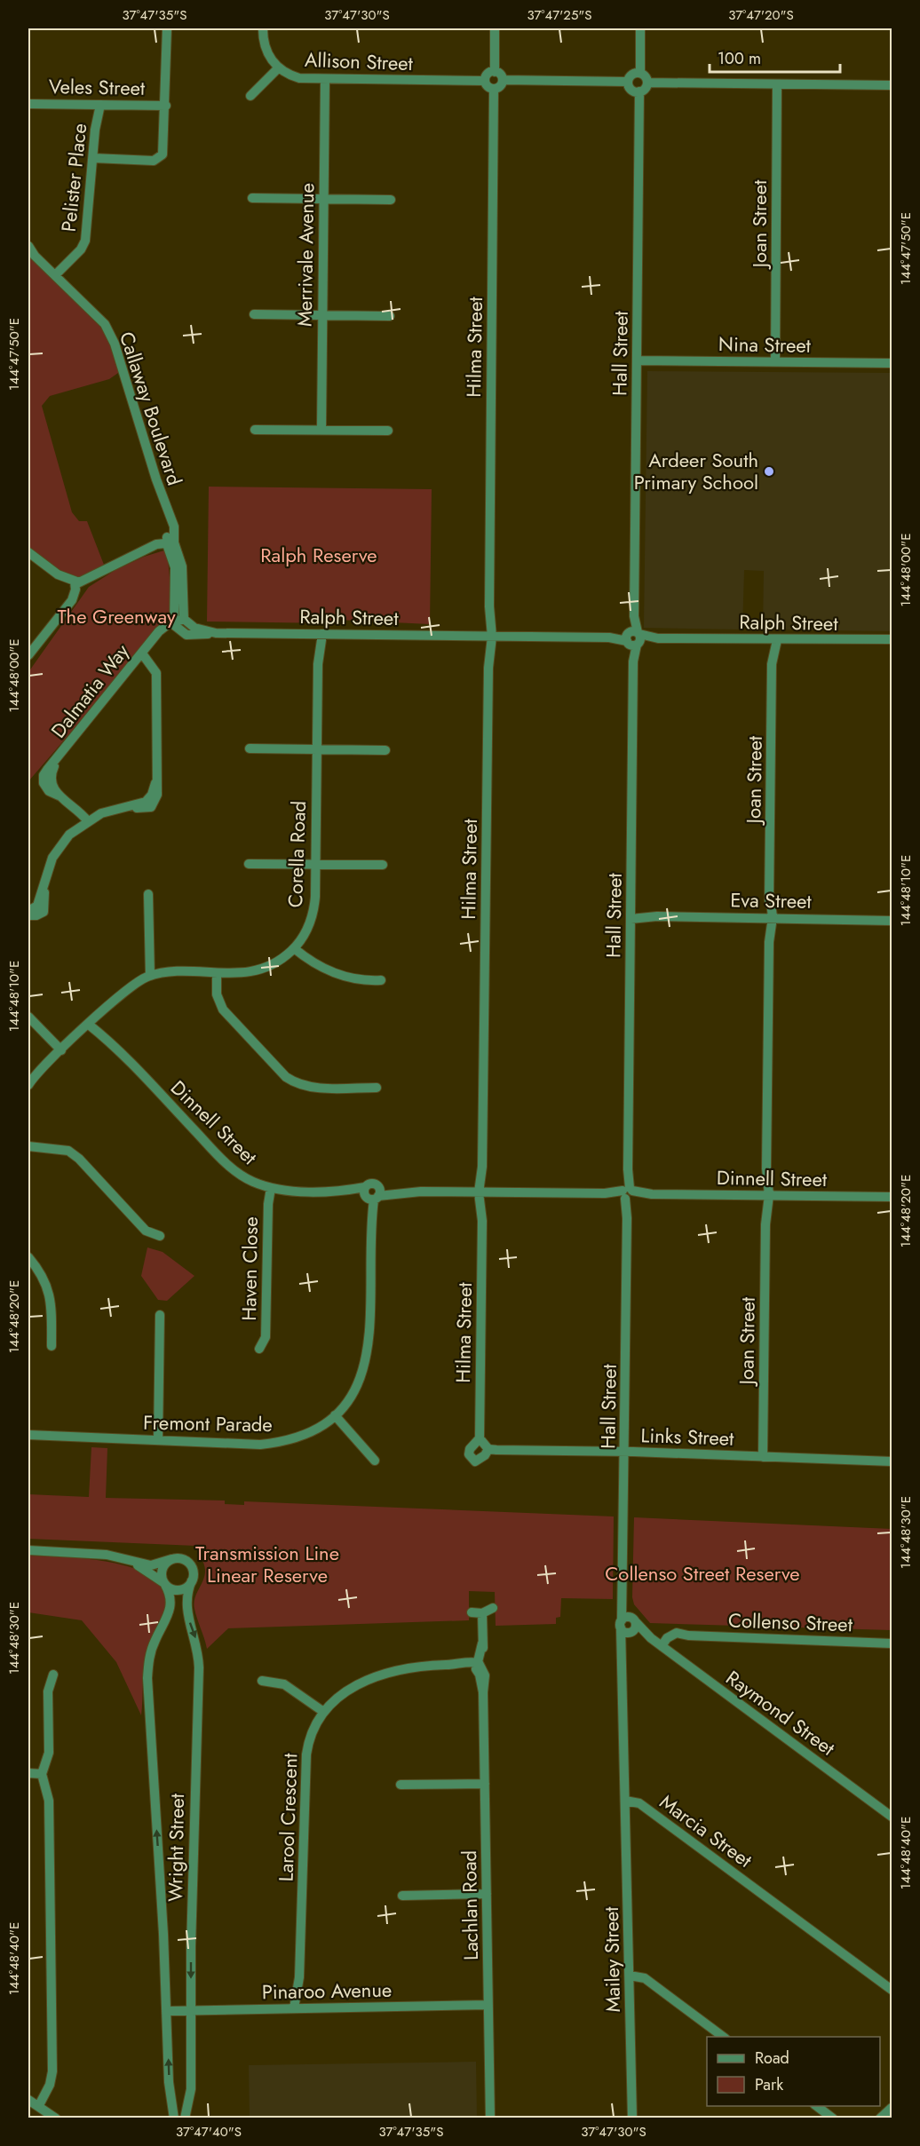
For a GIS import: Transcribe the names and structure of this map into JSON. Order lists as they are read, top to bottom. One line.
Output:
{"streets":{"street":["Allison Street","Veles Street","Pelister Place","Joan Street","Merrivale Avenue","Nina Street","Hilma Street","Hall Street","Callaway Boulevard","Ralph Street","Dalmatia Way","Corella Road","Eva Street","Dinnell Street","Haven Close","Fremont Parade","Links Street","Collenso Street","Raymond Street","Larool Crescent","Marcia Street","Wright Street","Lachlan Road","Mailey Street","Pinaroo Avenue"]},"crossings":[["Allison Street","Merrivale Avenue"],["Allison Street","Hilma Street"],["Veles Street","Pelister Place"],["Pelister Place","Callaway Boulevard"],["Joan Street","Nina Street"],["Joan Street","Ralph Street"],["Joan Street","Eva Street"],["Joan Street","Dinnell Street"],["Joan Street","Links Street"],["Nina Street","Hall Street"],["Hilma Street","Ralph Street"],["Hilma Street","Dinnell Street"],["Hilma Street","Links Street"],["Hall Street","Ralph Street"],["Hall Street","Eva Street"],["Hall Street","Dinnell Street"],["Hall Street","Links Street"],["Hall Street","Raymond Street"],["Callaway Boulevard","Ralph Street"],["Callaway Boulevard","Dalmatia Way"],["Ralph Street","Dalmatia Way"],["Ralph Street","Corella Road"],["Corella Road","Dinnell Street"],["Dinnell Street","Haven Close"],["Dinnell Street","Fremont Parade"],["Collenso Street","Raymond Street"],["Larool Crescent","Lachlan Road"],["Larool Crescent","Pinaroo Avenue"],["Marcia Street","Mailey Street"],["Wright Street","Pinaroo Avenue"],["Lachlan Road","Pinaroo Avenue"]],"parks":["Ralph Reserve","The Greenway","Transmission Line Linear Reserve","Collenso Street Reserve"],"places":["Ardeer South Primary School"],"legend":["Road","Park"],"scale_bar":"100 m","coordinates":["37°47'35\"S","37°47'30\"S","37°47'25\"S","37°47'20\"S","144°47'50\"E","144°48'00\"E","144°48'10\"E","144°48'20\"E","144°48'30\"E","144°48'40\"E","37°47'40\"S"]}
